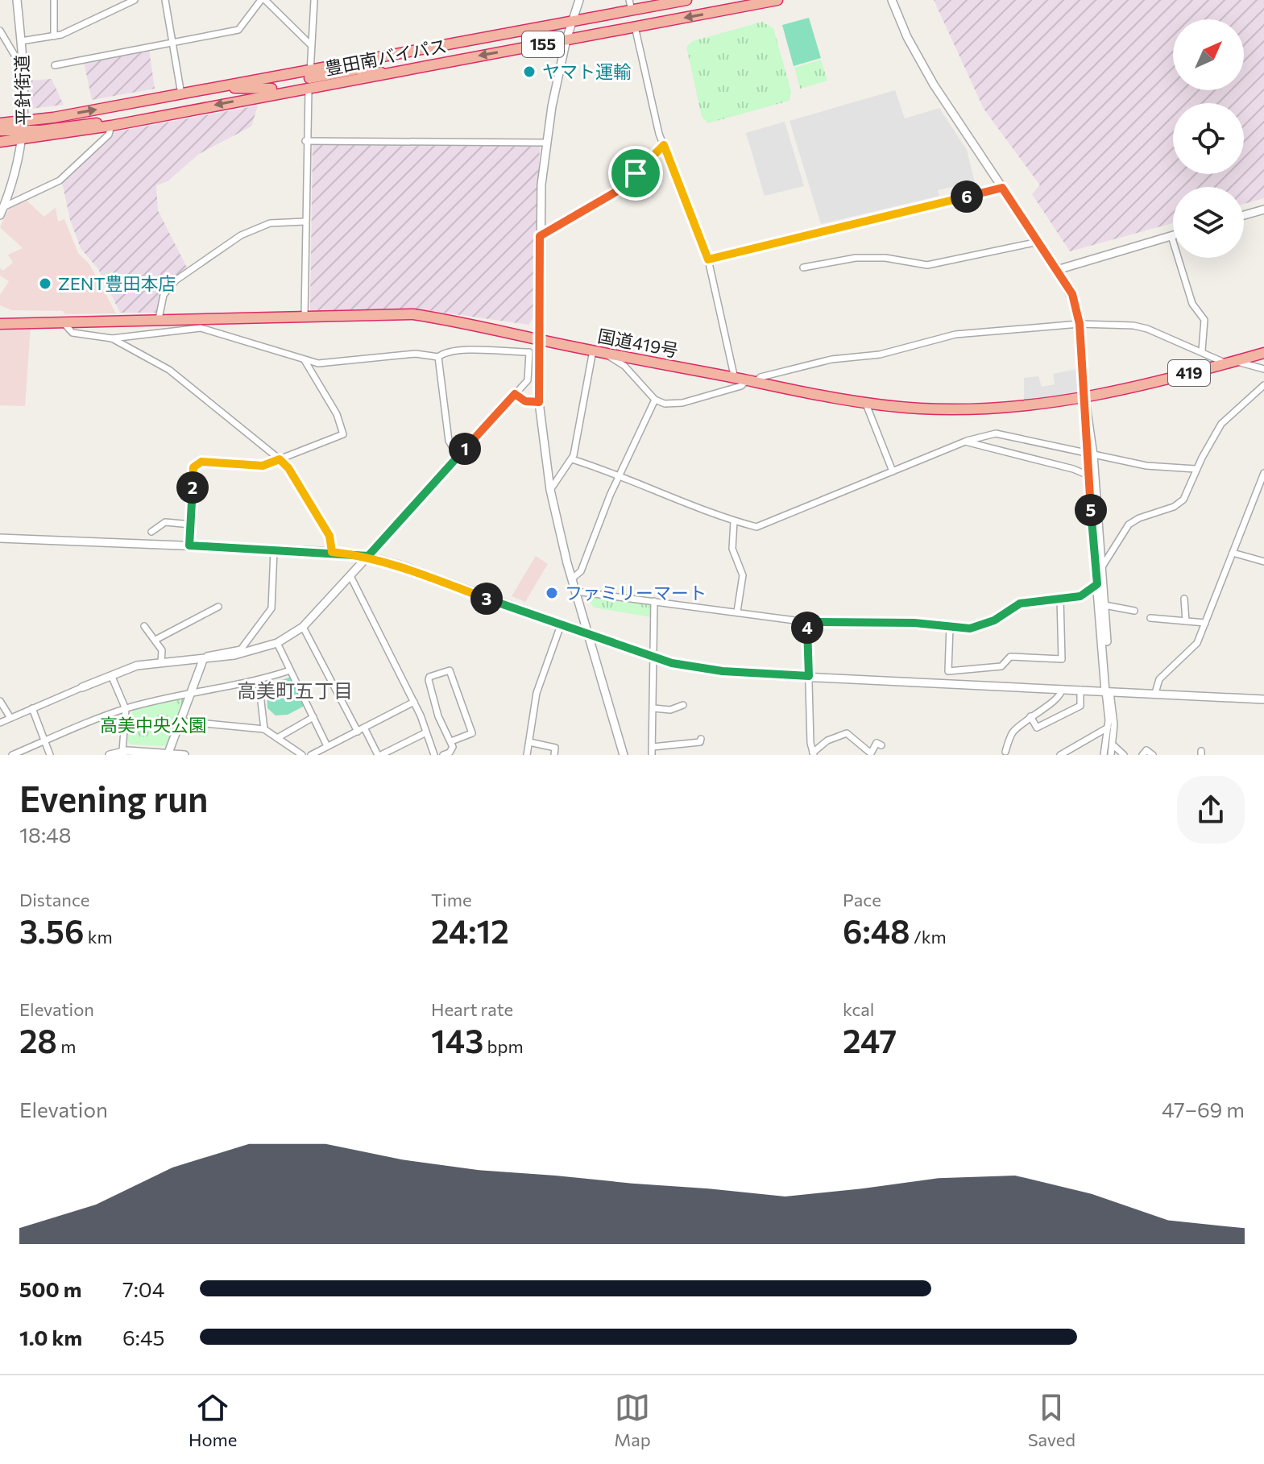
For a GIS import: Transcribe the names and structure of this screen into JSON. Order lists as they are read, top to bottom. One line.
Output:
{"streets":{"highway":["155","豊田南バイパス","国道419号","419"],"street":["平針街道"]},"crossings":[["豊田南バイパス","平針街道"]],"districts":["高美町五丁目"],"parks":["高美中央公園"],"places":["ヤマト運輸","ZENT豊田本店","ファミリーマート"],"north":"top right","page":{"pins":["6","1","2","5","3","4"],"heading":["Evening run","18:48"],"stats":[["Distance","3.56 km"],["Time","24:12"],["Pace","6:48 /km"],["Elevation","28 m"],["Heart rate","143 bpm"],["kcal","247"]],"chart":["Elevation","47–69 m"],"list":[{"name":"500 m","note":"7:04"},{"name":"1.0 km","note":"6:45"}],"tabs":["Home","Map","Saved"]}}
